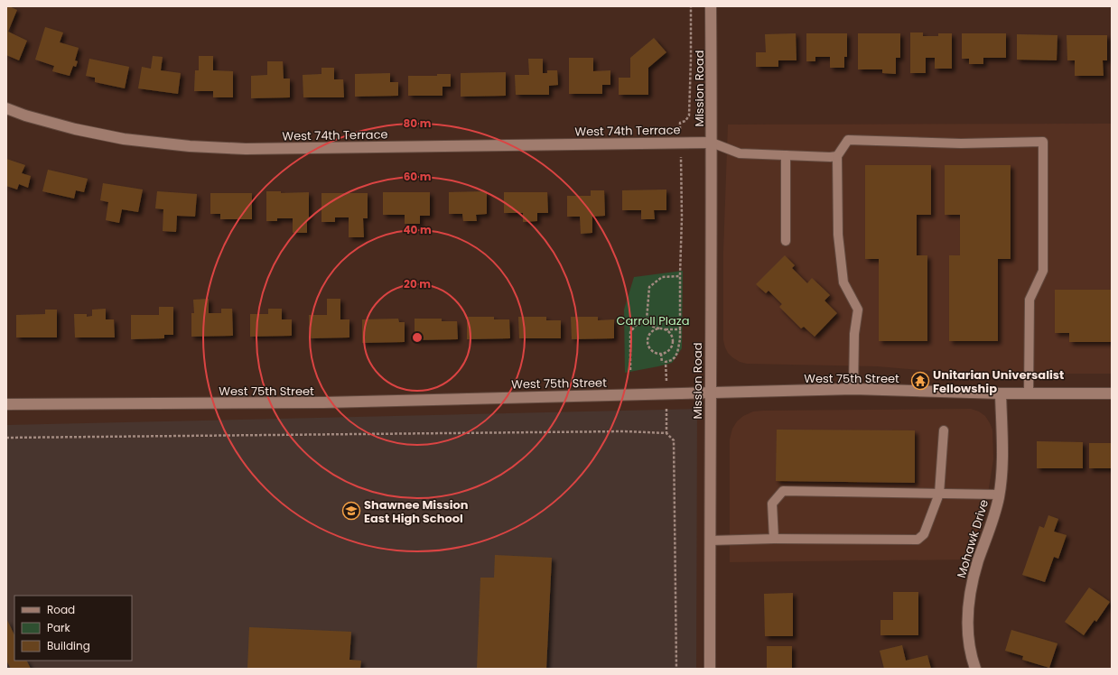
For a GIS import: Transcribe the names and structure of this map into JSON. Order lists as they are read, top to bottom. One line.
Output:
{"streets":{"main road":["Mission Road","West 74th Terrace","West 75th Street","Mohawk Drive"]},"crossings":[["Mission Road","West 74th Terrace"],["Mission Road","West 75th Street"],["West 75th Street","Mohawk Drive"]],"parks":["Carroll Plaza"],"places":{"temple":["Unitarian Universalist Fellowship"],"school or university":["Shawnee Mission East High School"]},"legend":["Road","Park","Building"],"rings":["80 m","60 m","40 m","20 m"]}
